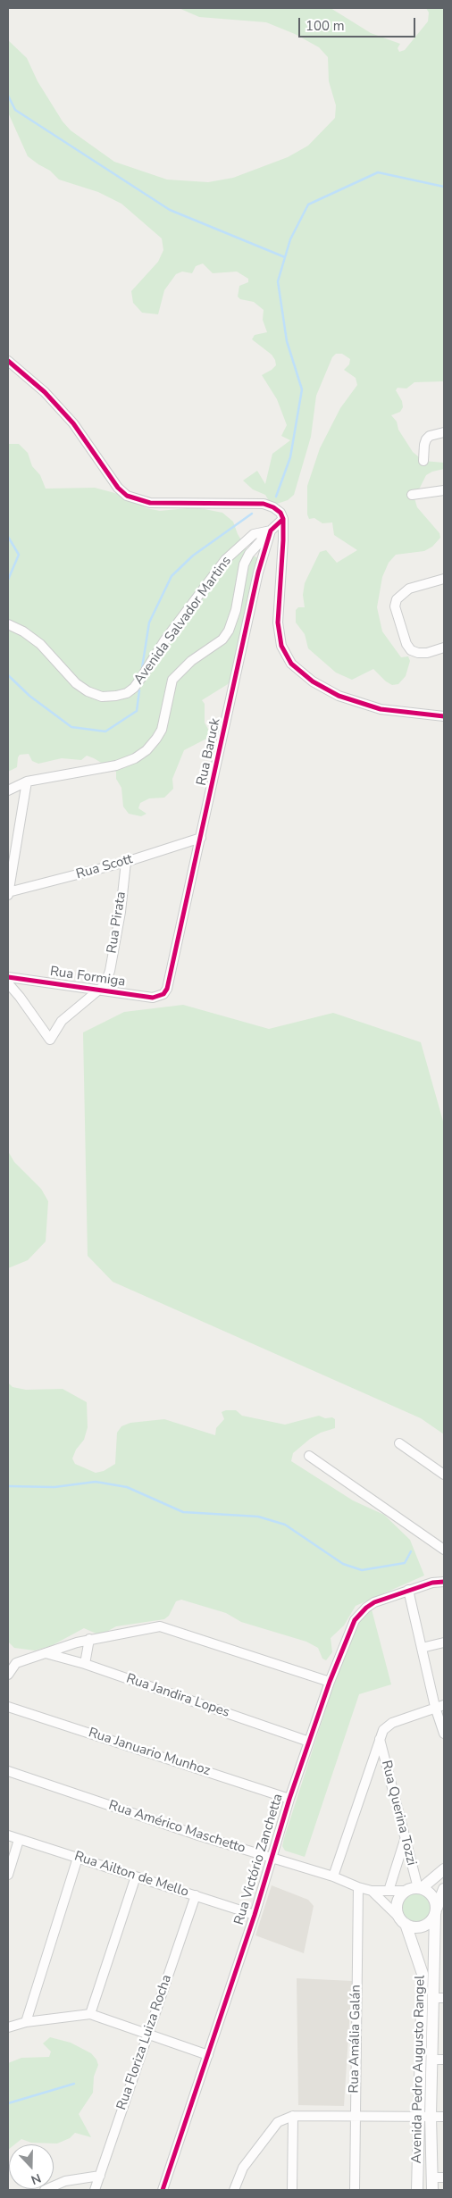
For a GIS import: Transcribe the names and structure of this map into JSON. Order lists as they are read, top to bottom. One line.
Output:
{"streets":{"street":["Avenida Salvador Martins","Rua Baruck","Rua Scott","Rua Pirata","Rua Formiga","Rua Jandira Lopes","Rua Januario Munhoz","Rua Querina Tozzi","Rua Américo Maschetto","Rua Victório Zanchetta","Rua Ailton de Mello","Rua Amália Galán","Rua Floriza Luiza Rocha","Avenida Pedro Augusto Rangel"]},"crossings":[["Avenida Salvador Martins","Rua Baruck"],["Rua Baruck","Rua Scott"],["Rua Baruck","Rua Formiga"],["Rua Scott","Rua Pirata"],["Rua Pirata","Rua Formiga"],["Rua Jandira Lopes","Rua Victório Zanchetta"],["Rua Januario Munhoz","Rua Victório Zanchetta"],["Rua Querina Tozzi","Rua Américo Maschetto"],["Rua Querina Tozzi","Avenida Pedro Augusto Rangel"],["Rua Américo Maschetto","Rua Victório Zanchetta"],["Rua Américo Maschetto","Rua Amália Galán"],["Rua Américo Maschetto","Avenida Pedro Augusto Rangel"],["Rua Victório Zanchetta","Rua Ailton de Mello"],["Rua Ailton de Mello","Rua Floriza Luiza Rocha"]],"scale_bar":"100 m","north":"bottom"}
